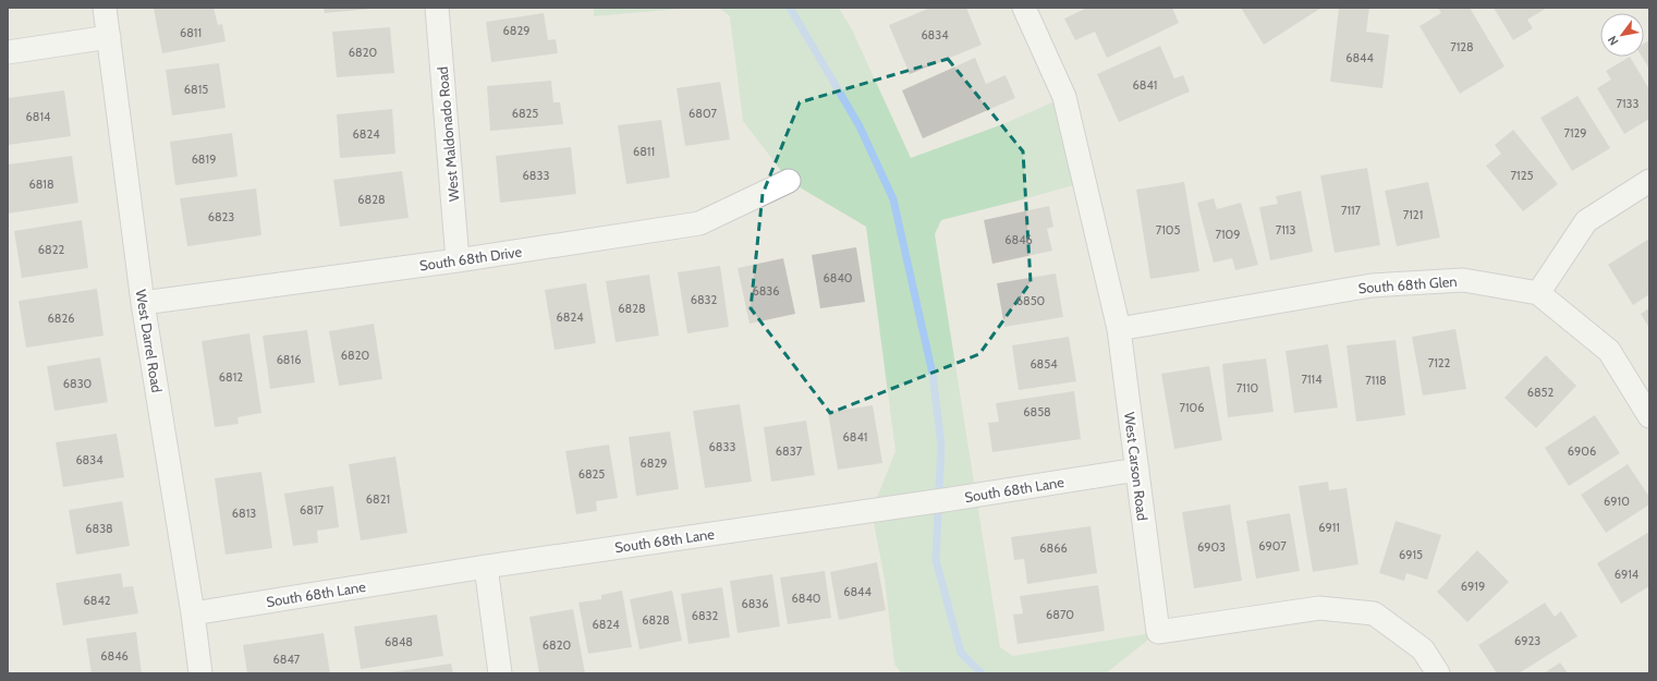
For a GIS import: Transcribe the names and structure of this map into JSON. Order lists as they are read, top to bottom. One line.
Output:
{"streets":{"street":["West Maldonado Road","South 68th Drive","South 68th Glen","West Darrel Road","West Carson Road","South 68th Lane"]},"crossings":[["West Maldonado Road","South 68th Drive"],["South 68th Drive","West Darrel Road"],["South 68th Glen","West Carson Road"],["West Darrel Road","South 68th Lane"],["West Carson Road","South 68th Lane"]],"house_numbers":["6829","6811","6834","7128","6820","6844","6841","6815","7133","6825","6807","6814","7129","6824","6811","6819","6833","7125","6818","6828","7117","7121","6823","7105","7113","7109","6846","6822","6840","6836","6832","6850","6828","6824","6826","6820","6816","7122","6854","6812","7114","7118","6830","7110","6852","7106","6858","6841","6833","6837","6906","6834","6829","6825","6821","6910","6817","6813","6911","6838","6907","6903","6866","6915","6914","6919","6844","6840","6842","6836","6870","6832","6828","6824","6923","6848","6820","6846","6847"],"north":"bottom left"}
